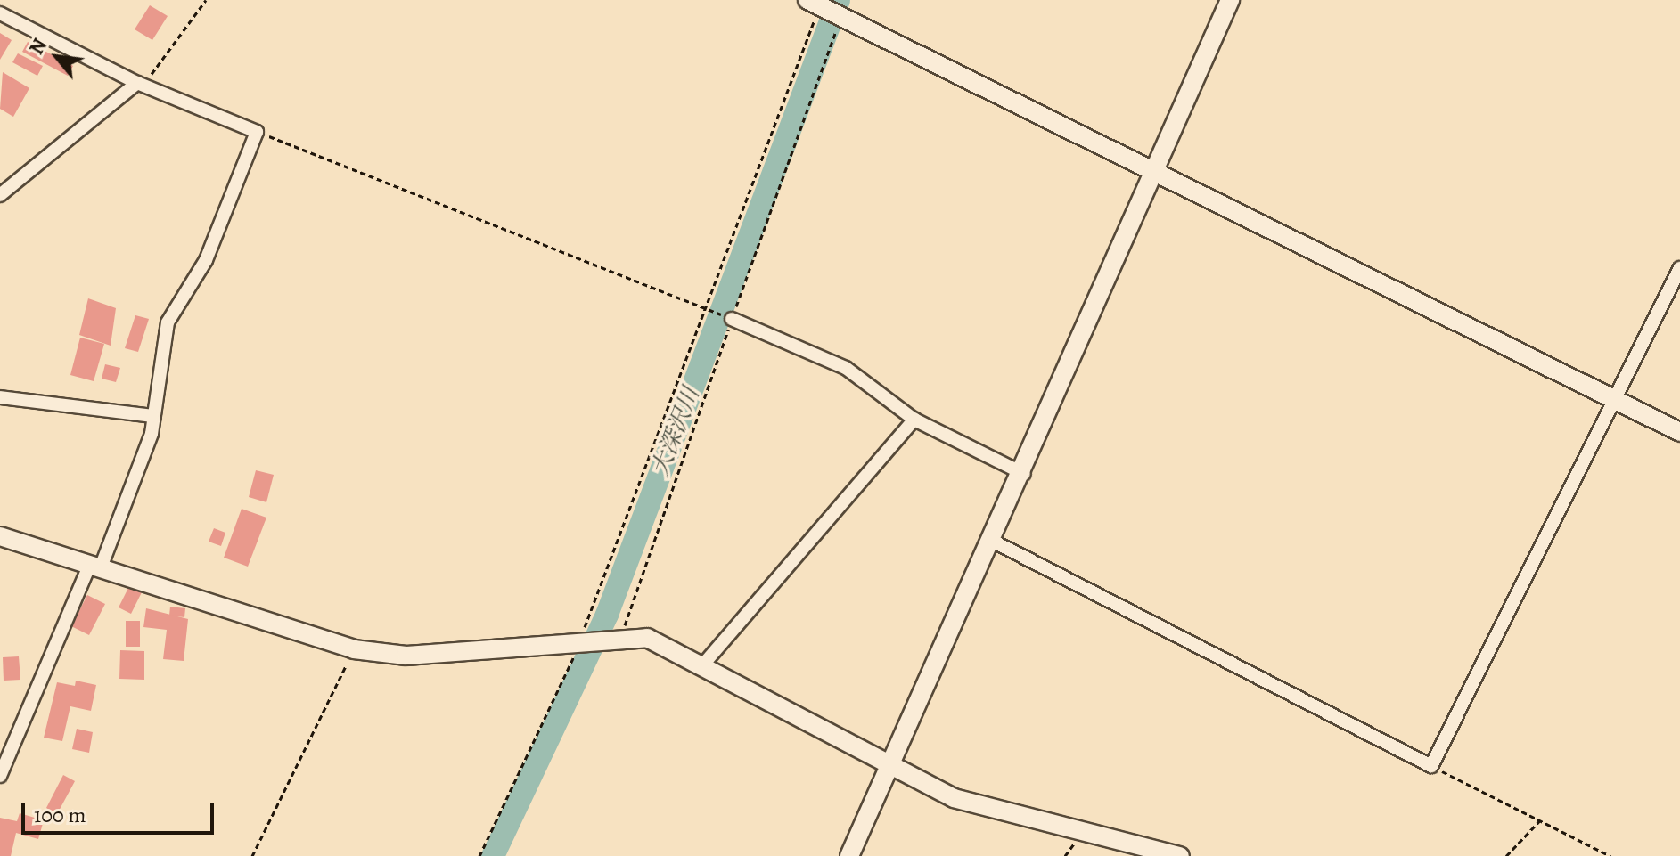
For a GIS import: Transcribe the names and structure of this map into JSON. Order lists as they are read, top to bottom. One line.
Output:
{"water":["大深沢川"],"scale_bar":"100 m","north":"top left"}
